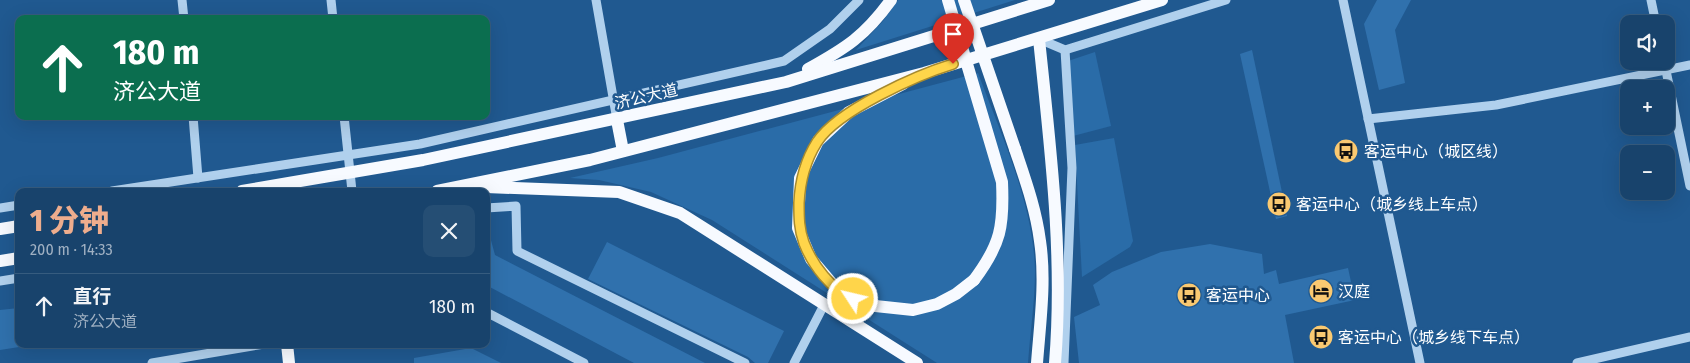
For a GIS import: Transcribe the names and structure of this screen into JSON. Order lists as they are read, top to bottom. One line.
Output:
{"streets":{"main road":["济公大道"]},"places":{"bus stop":["客运中心（城区线）","客运中心（城乡线上车点）","客运中心","客运中心（城乡线下车点）"],"hotel":["汉庭"]},"page":{"map_buttons":["+","−"],"turn":["180 m","济公大道"],"heading":["1 分钟","200 m · 14:33"],"list":[{"name":"直行","note":"济公大道","value":"180 m"}]}}
